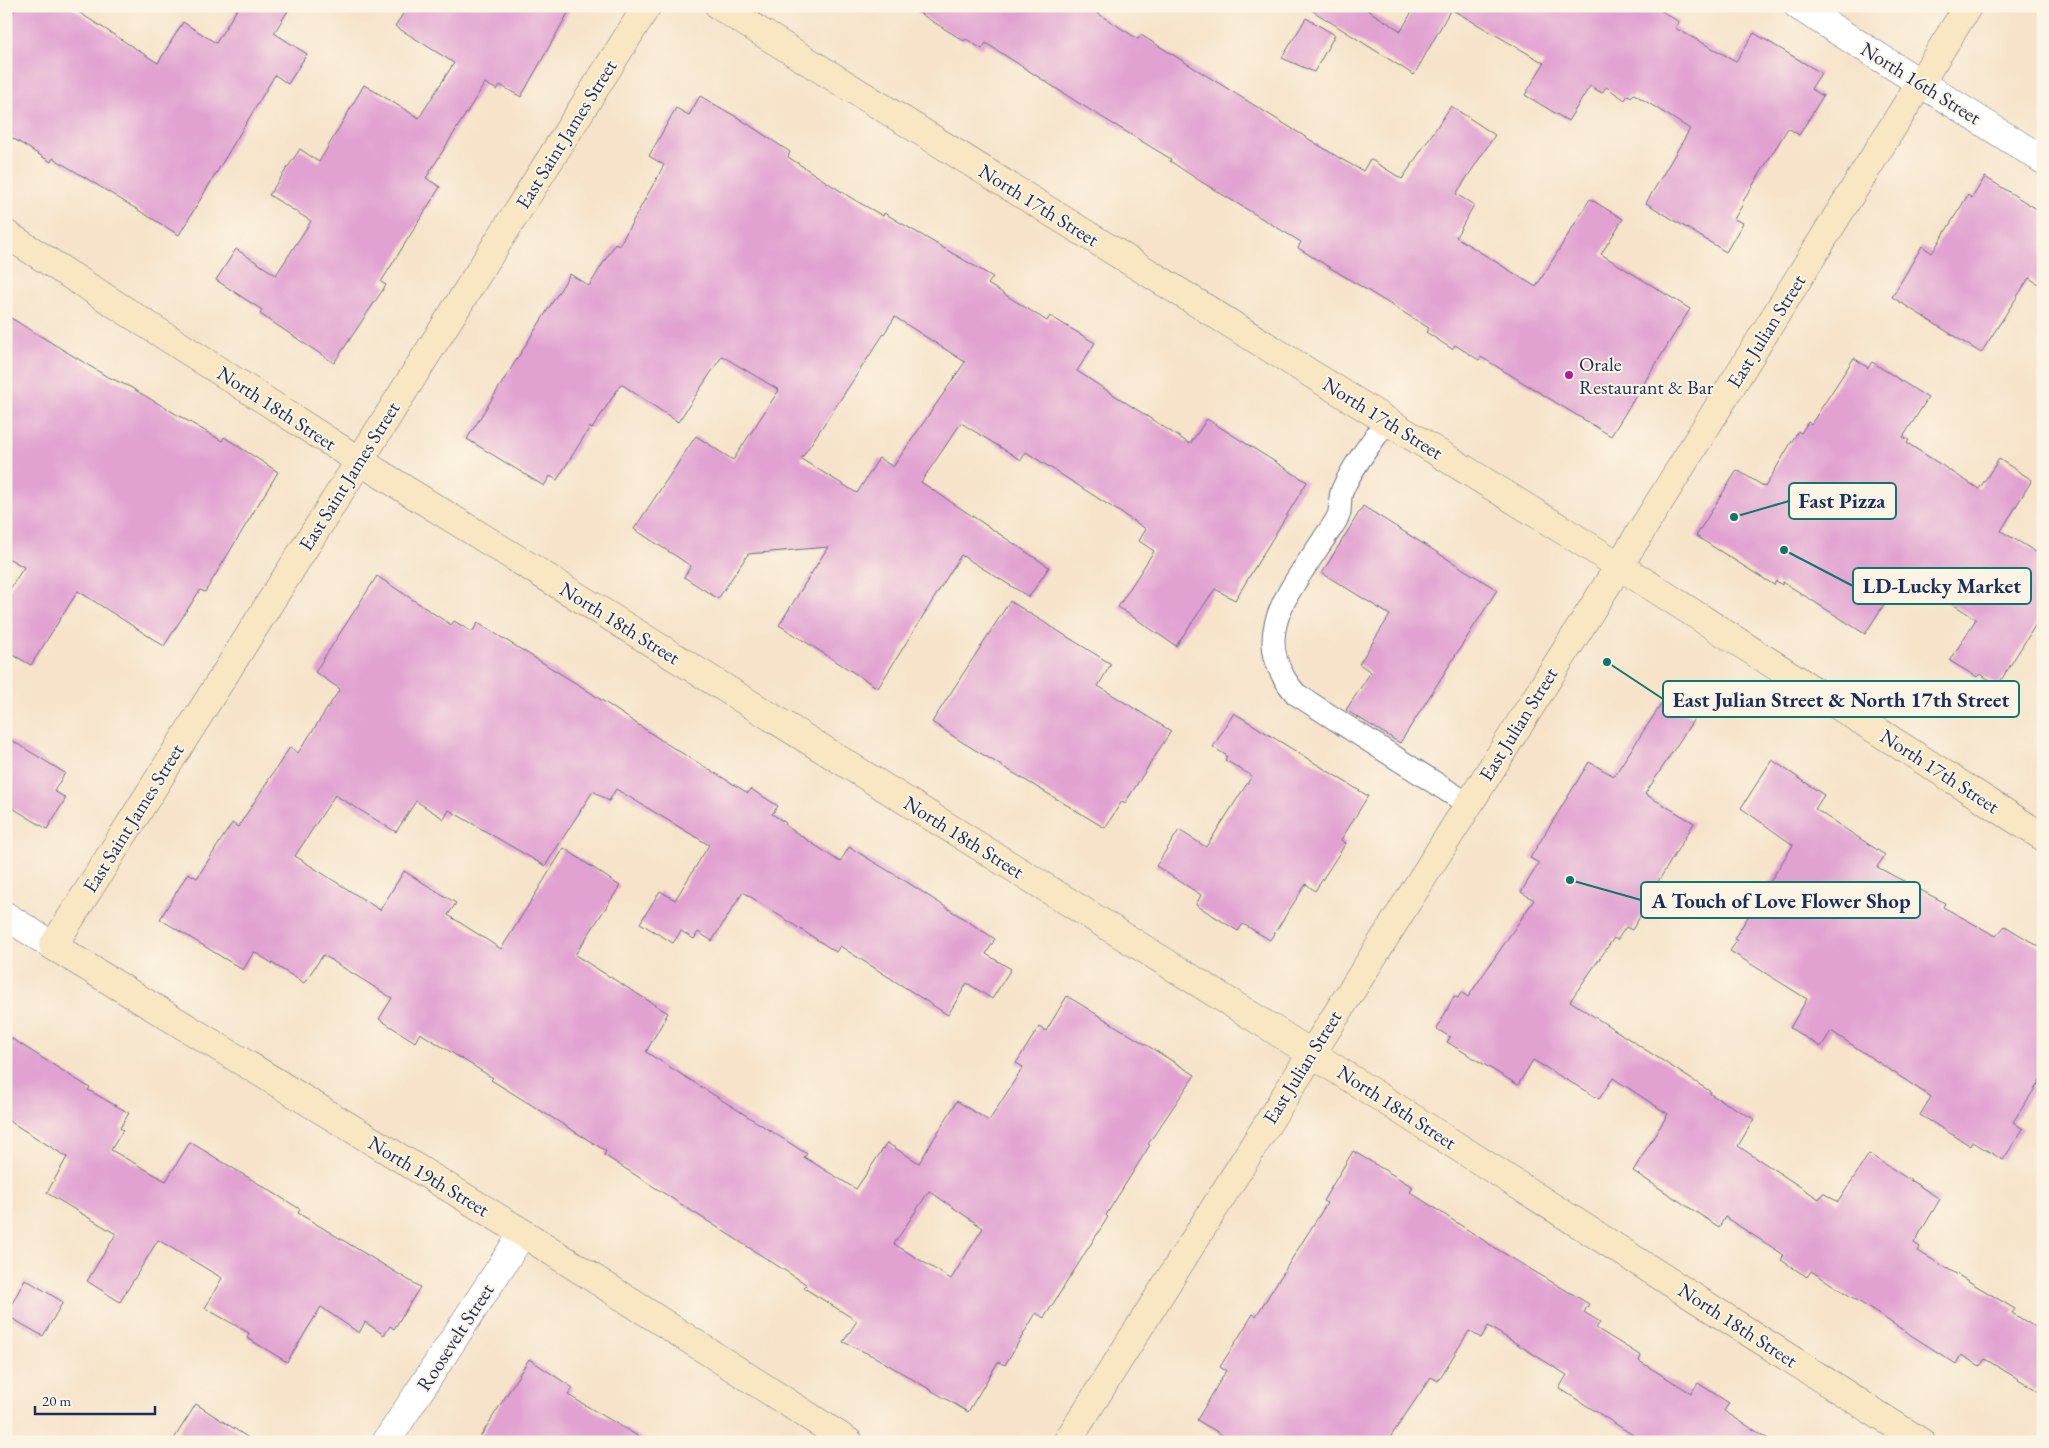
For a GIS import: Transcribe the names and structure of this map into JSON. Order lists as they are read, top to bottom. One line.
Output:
{"streets":{"street":["North 16th Street","East Saint James Street","North 17th Street","East Julian Street","North 18th Street","North 19th Street","Roosevelt Street"]},"crossings":[["North 16th Street","East Julian Street"],["East Saint James Street","North 18th Street"],["East Saint James Street","North 19th Street"],["North 17th Street","East Julian Street"],["East Julian Street","North 18th Street"],["North 19th Street","Roosevelt Street"]],"places":["Orale Restaurant & Bar","Fast Pizza","LD-Lucky Market","East Julian Street & North 17th Street","A Touch of Love Flower Shop"],"scale_bar":"20 m"}
